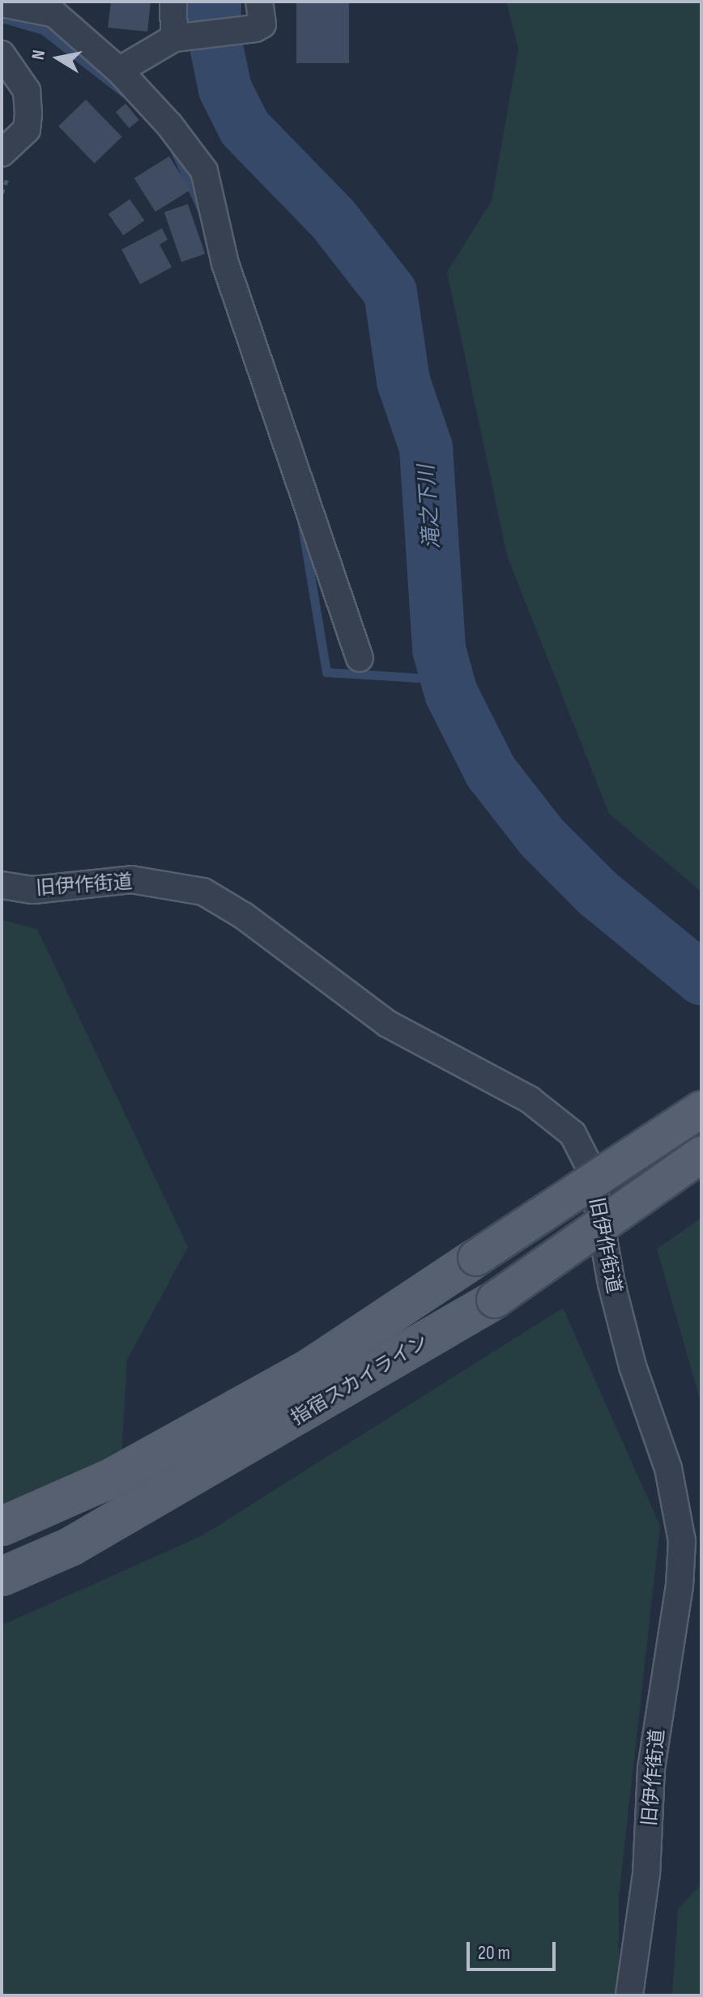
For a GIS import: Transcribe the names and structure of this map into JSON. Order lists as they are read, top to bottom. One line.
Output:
{"streets":{"main road":["指宿スカイライン"],"street":["旧伊作街道"]},"water":["滝之下川"],"scale_bar":"20 m","north":"left"}
